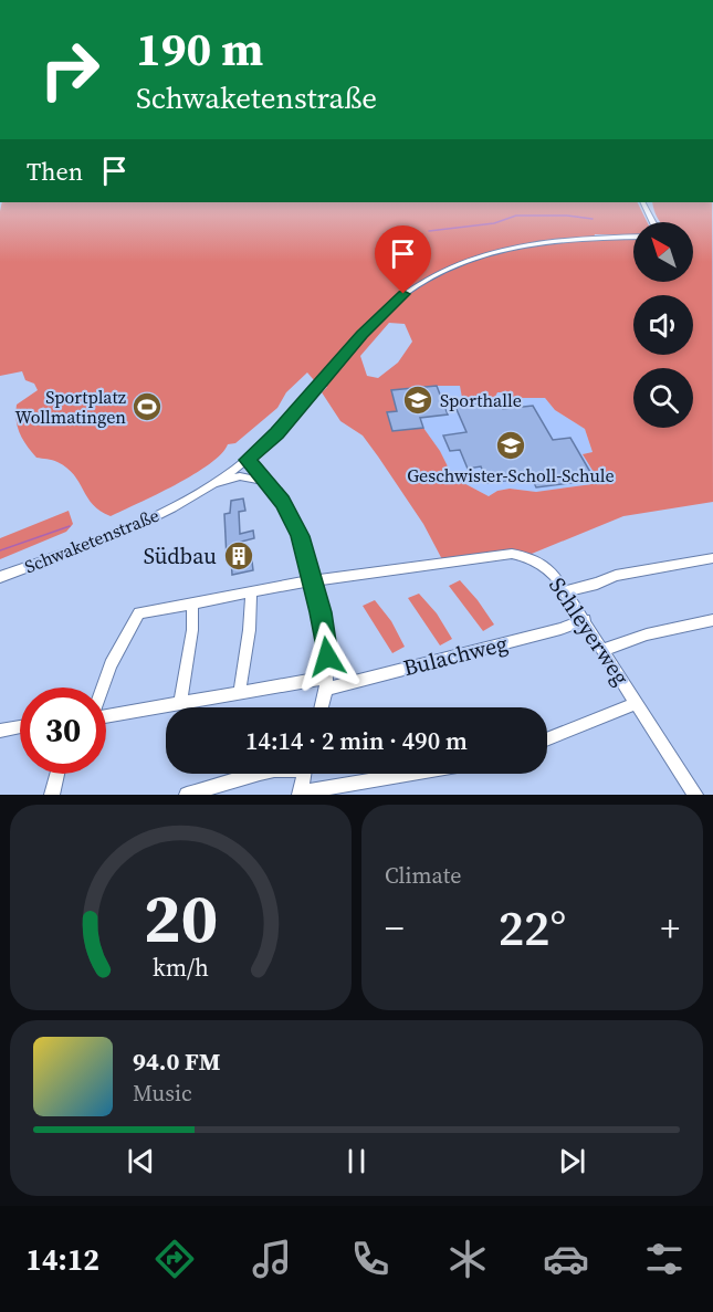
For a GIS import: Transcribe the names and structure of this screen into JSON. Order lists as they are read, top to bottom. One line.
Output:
{"streets":{"street":["Schwaketenstraße","Schleyerweg","Bulachweg"]},"crossings":[["Schleyerweg","Bulachweg"]],"places":{"school or university":["Sporthalle","Geschwister-Scholl-Schule"],"sports":["Sportplatz Wollmatingen"],"building":["Südbau"]},"north":"top left","page":{"turn":["190 m","Schwaketenstraße"],"then":"Then","limit":"30","trip":"14:14 · 2 min · 490 m","tile":"Climate","heat":["−","22°","+"],"song":["94.0 FM","Music"],"tabs":"14:12","gauge":["20","km/h"]}}
